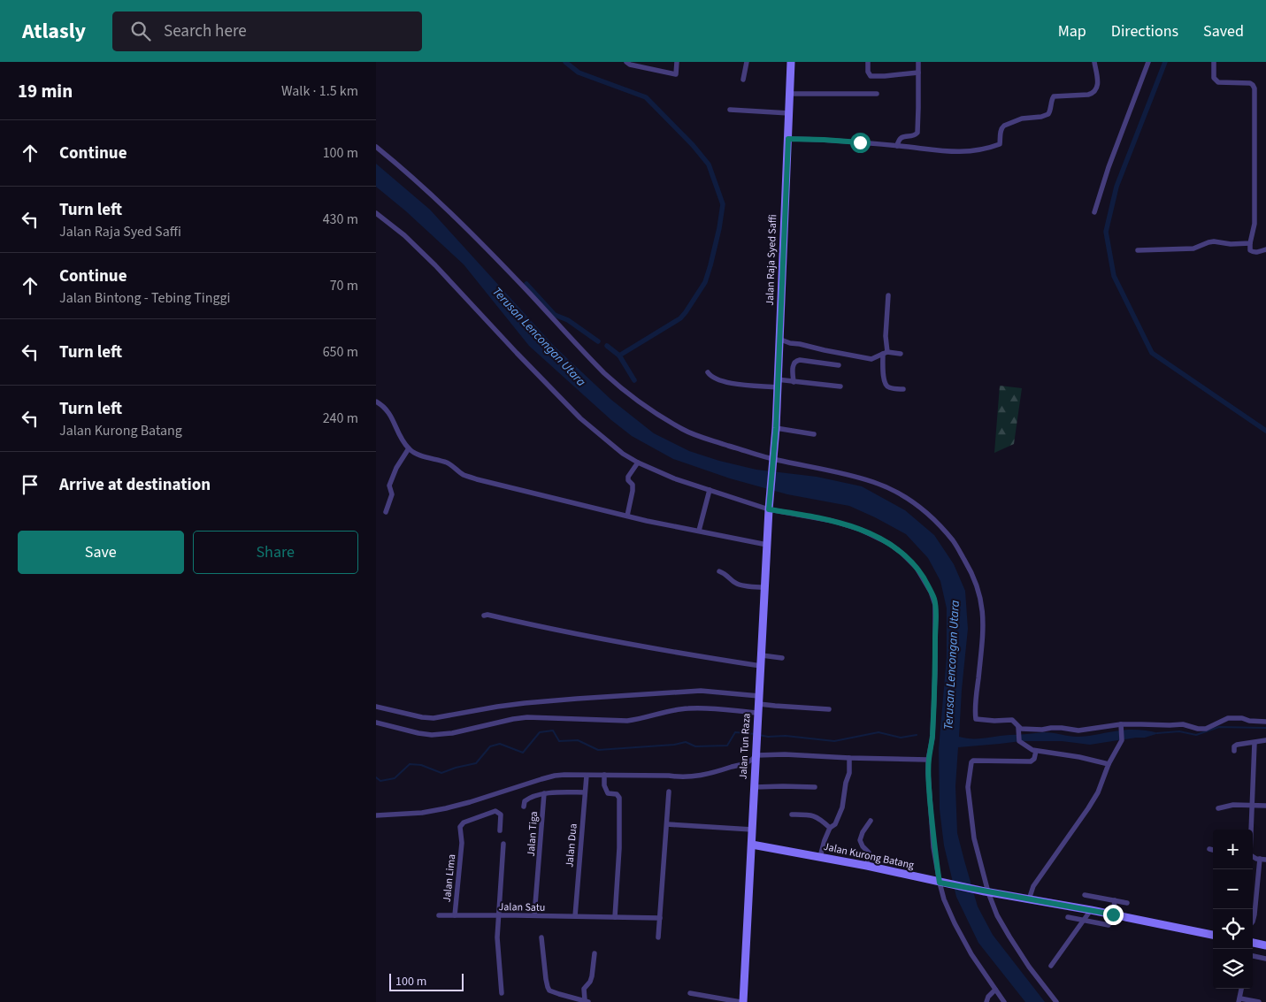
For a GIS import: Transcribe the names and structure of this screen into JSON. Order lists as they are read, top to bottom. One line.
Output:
{"streets":{"main road":["Jalan Raja Syed Saffi","Jalan Tun Raza","Jalan Kurong Batang"],"street":["Jalan Tiga","Jalan Dua","Jalan Lima","Jalan Satu"]},"crossings":[["Jalan Raja Syed Saffi","Jalan Tun Raza"],["Jalan Tun Raza","Jalan Kurong Batang"],["Jalan Tiga","Jalan Satu"],["Jalan Dua","Jalan Satu"],["Jalan Lima","Jalan Satu"]],"water":["Terusan Lencongan Utara"],"scale_bar":"100 m","page":{"header":"Atlasly","search":"Search here","nav":["Map","Directions","Saved"],"heading":["19 min","Walk · 1.5 km"],"list":[["Continue","100 m"],["Turn left","Jalan Raja Syed Saffi","430 m"],["Continue","Jalan Bintong - Tebing Tinggi","70 m"],["Turn left","650 m"],["Turn left","Jalan Kurong Batang","240 m"],"Arrive at destination"],"buttons":["Save","Share"],"map_buttons":["+","−"],"scale":"100 m"}}
